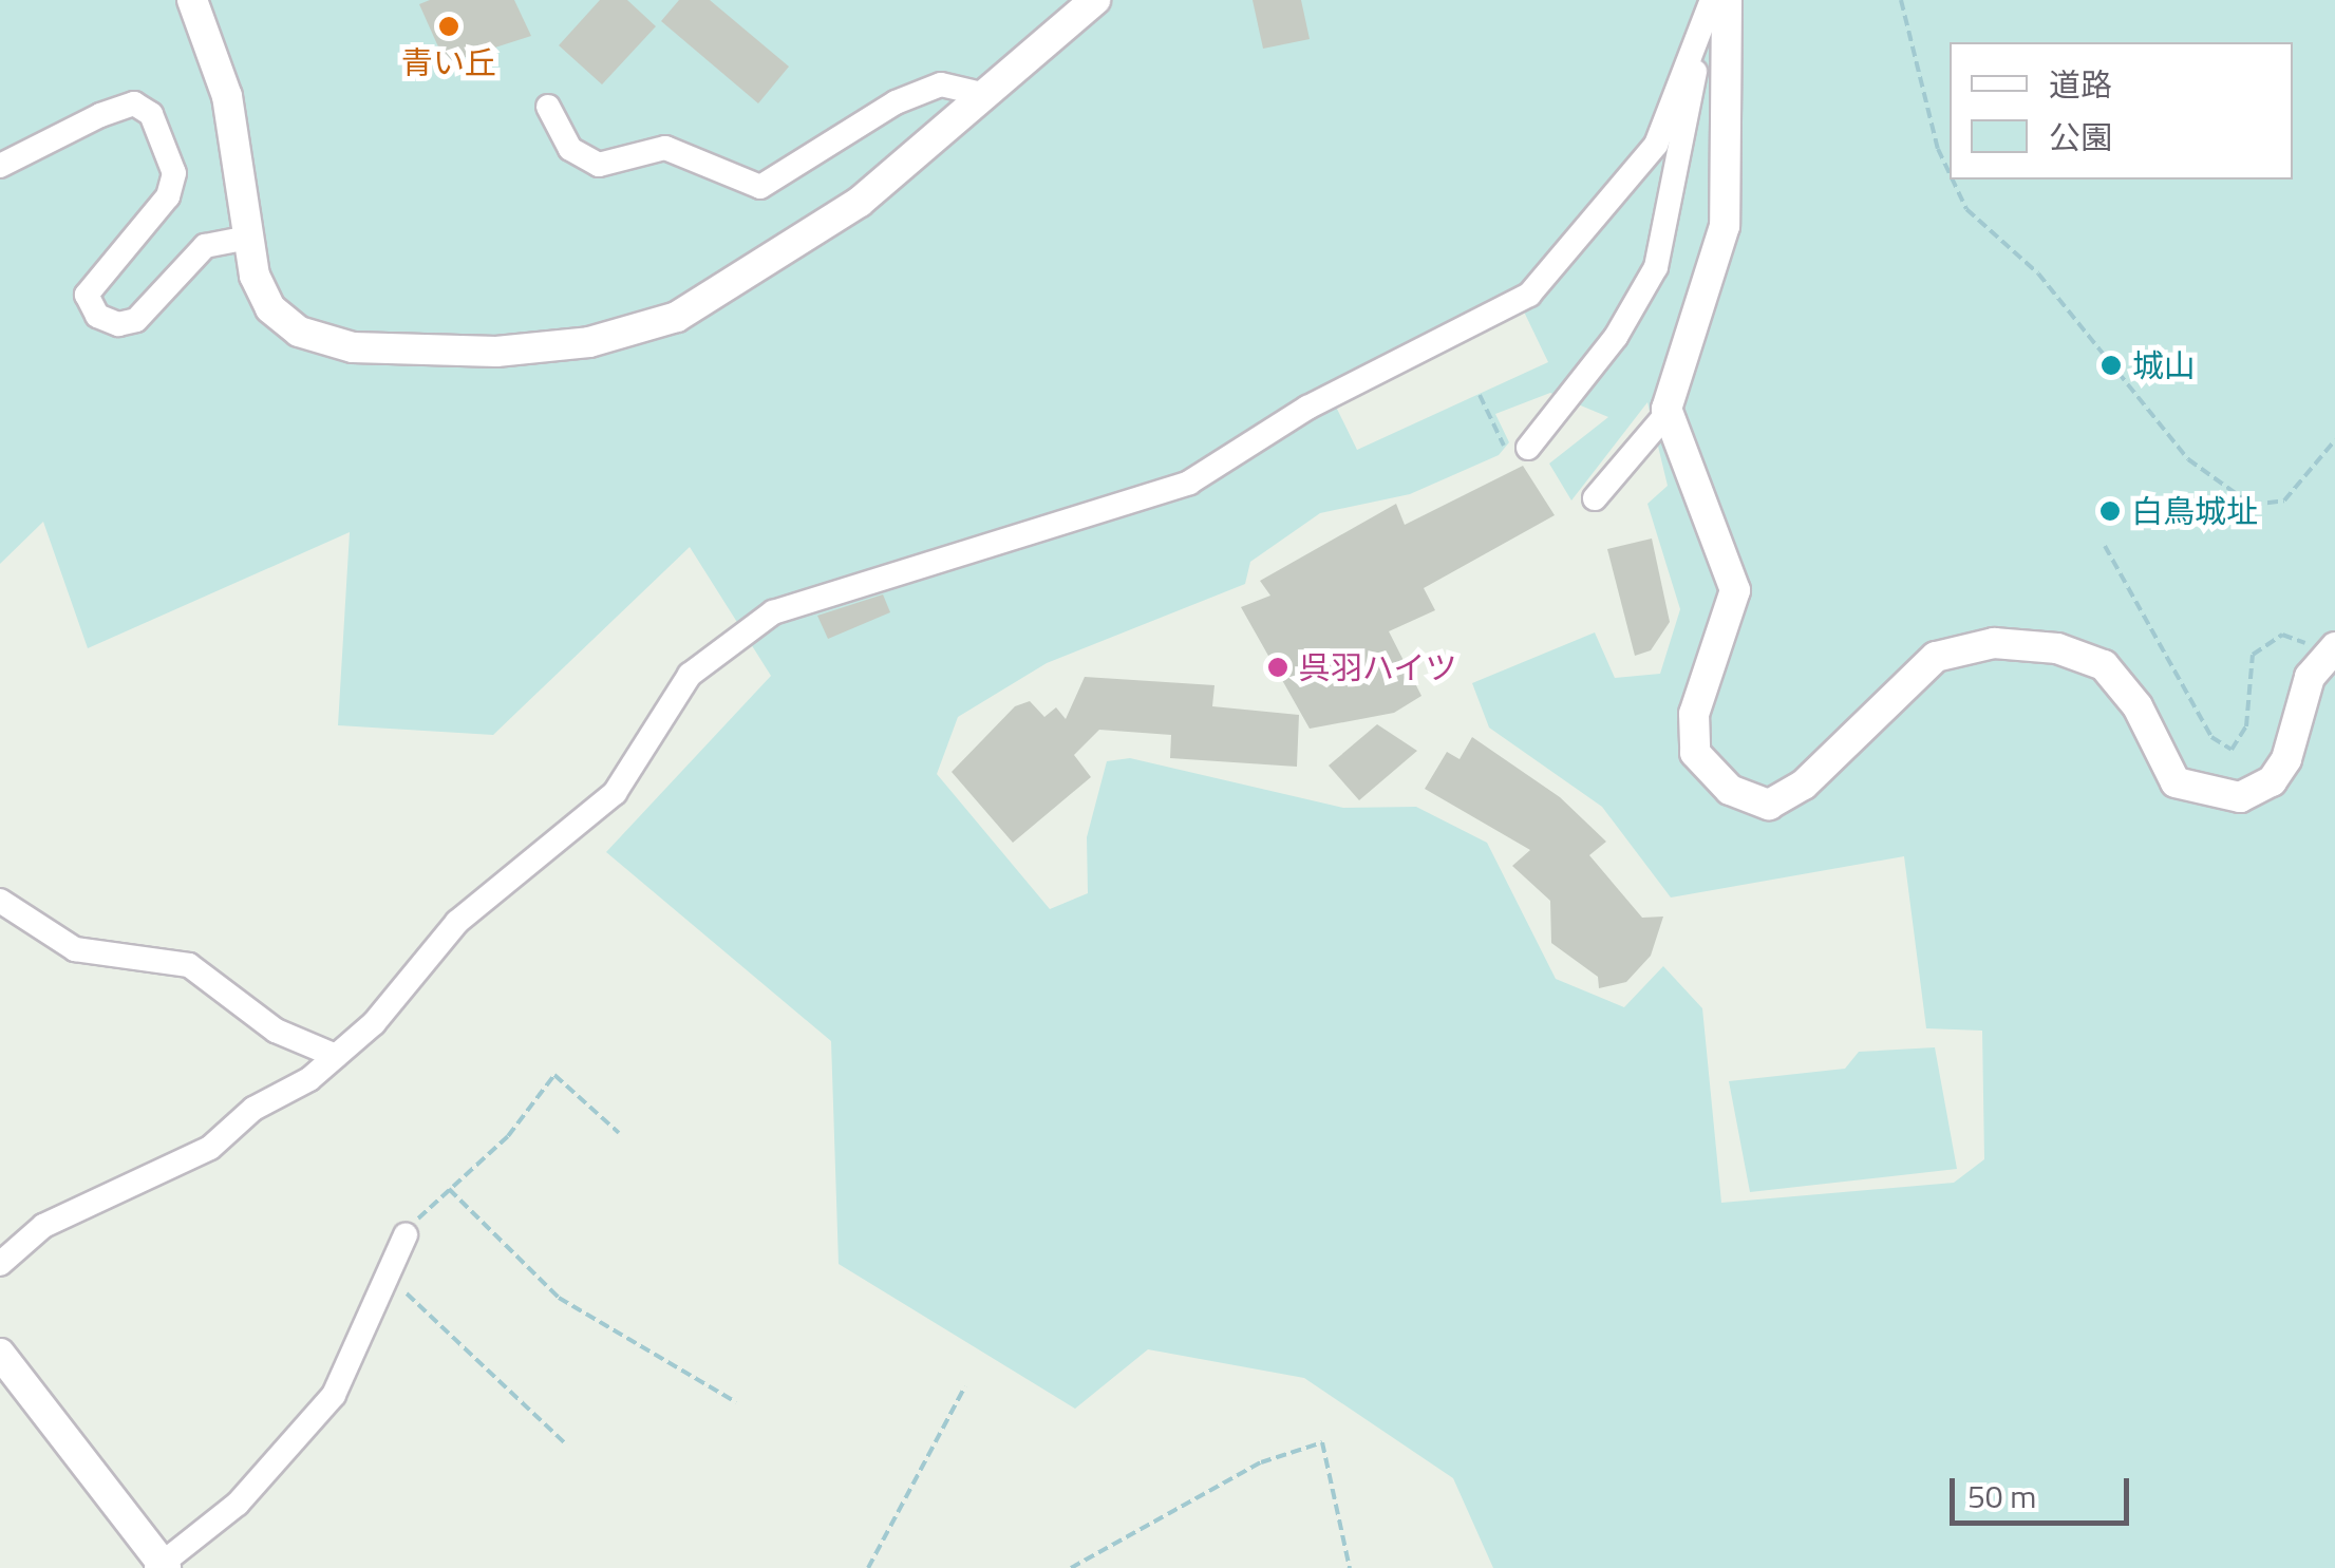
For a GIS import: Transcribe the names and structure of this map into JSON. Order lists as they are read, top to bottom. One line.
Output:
{"places":["青い丘","城山","白鳥城址","呉羽ハイツ"],"legend":["道路","公園"],"scale_bar":"50 m"}
